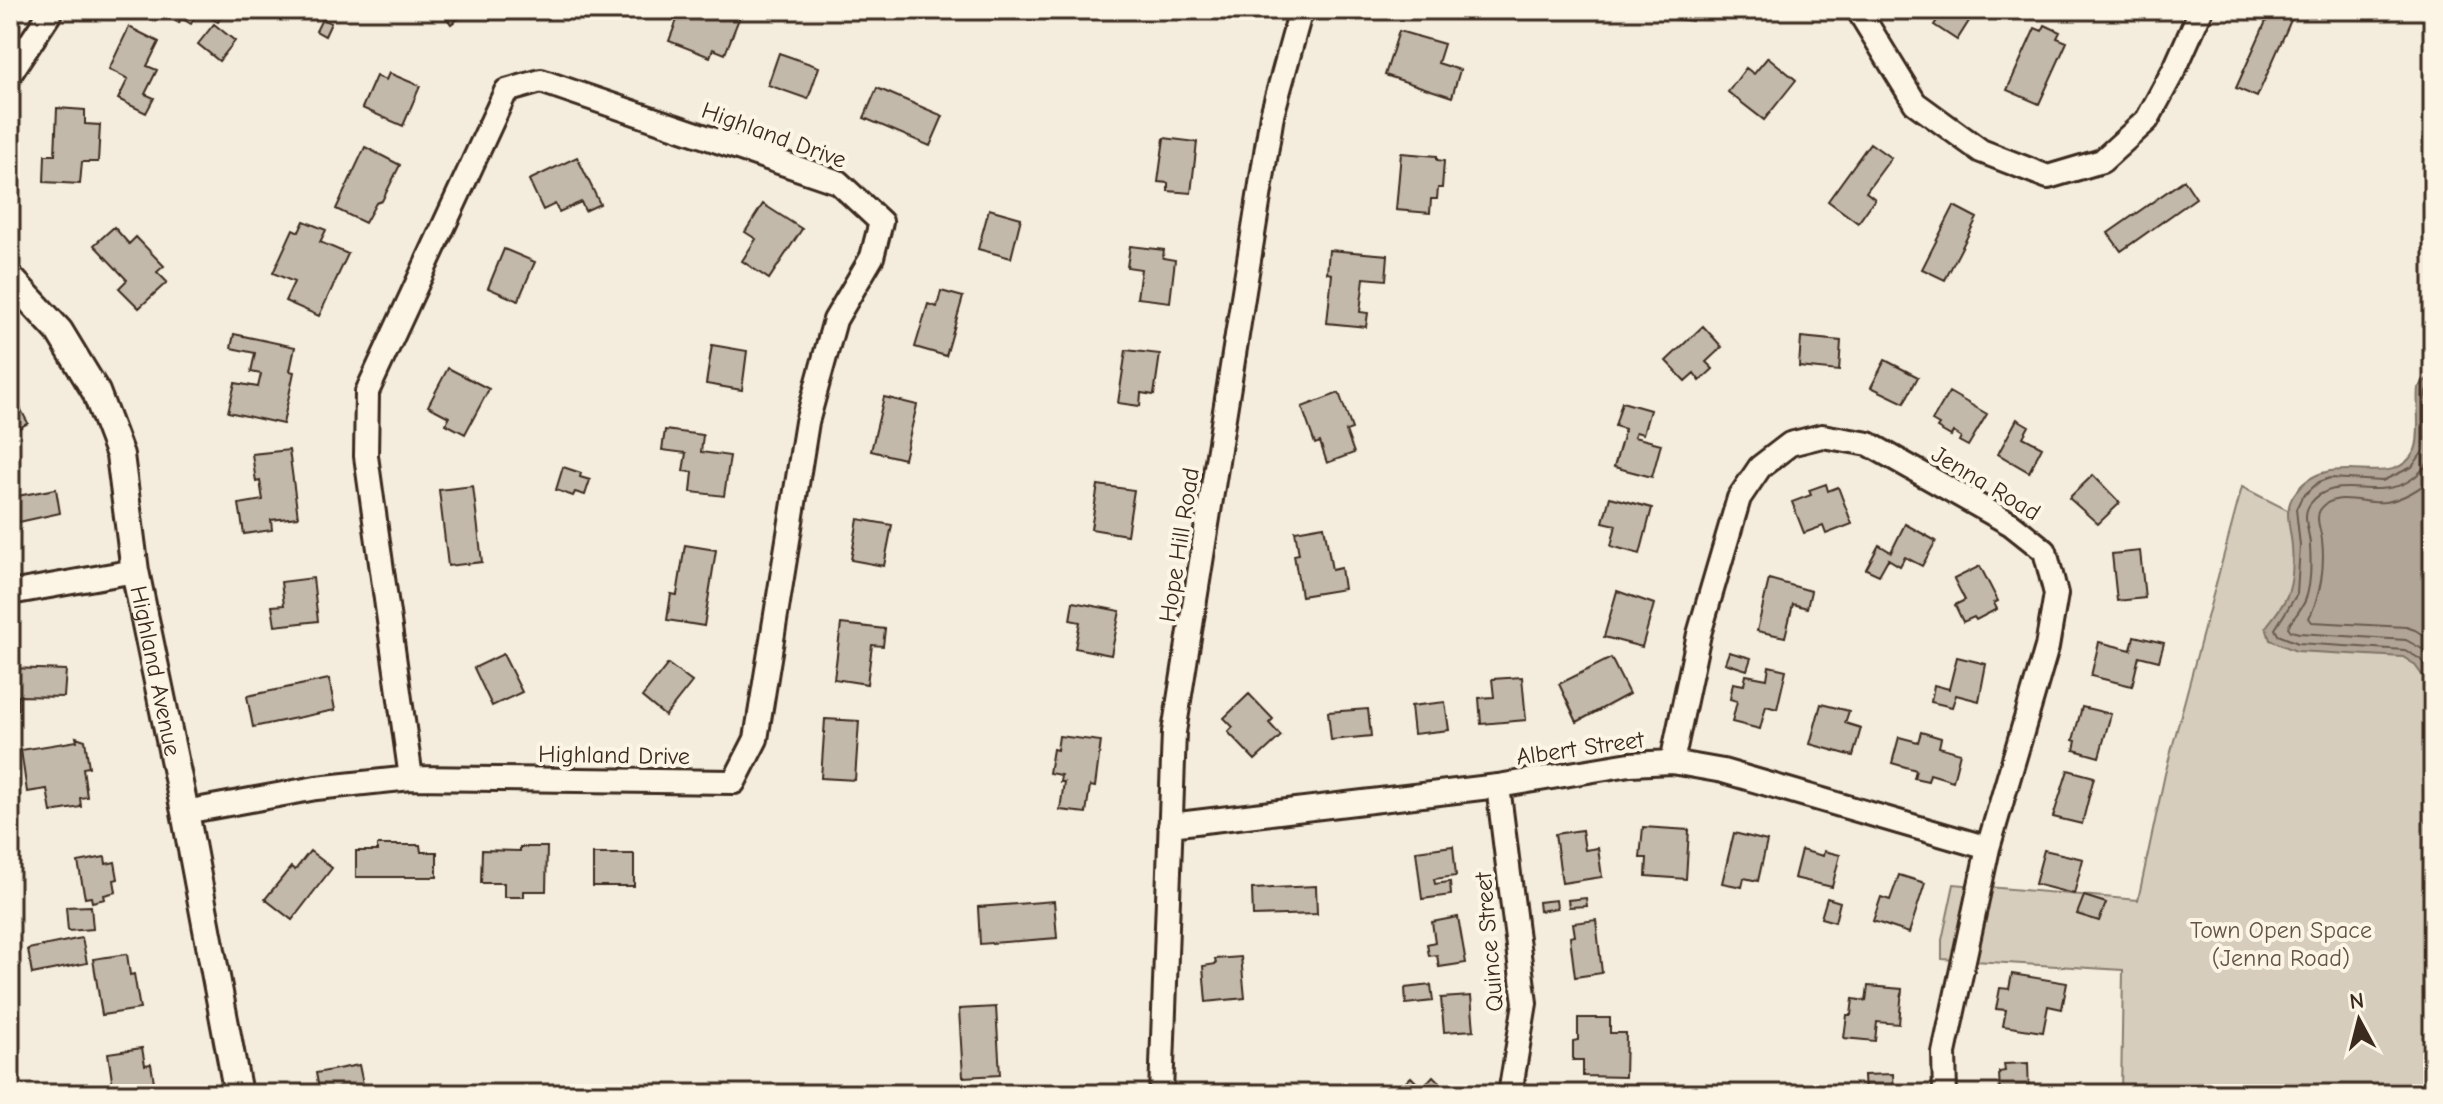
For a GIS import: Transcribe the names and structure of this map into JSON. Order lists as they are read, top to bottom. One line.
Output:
{"streets":{"street":["Highland Drive","Jenna Road","Hope Hill Road","Highland Avenue","Albert Street","Quince Street"]},"crossings":[["Highland Drive","Highland Avenue"],["Jenna Road","Albert Street"],["Hope Hill Road","Albert Street"],["Albert Street","Quince Street"]],"parks":["Town Open Space (Jenna Road)"],"north":"top"}
